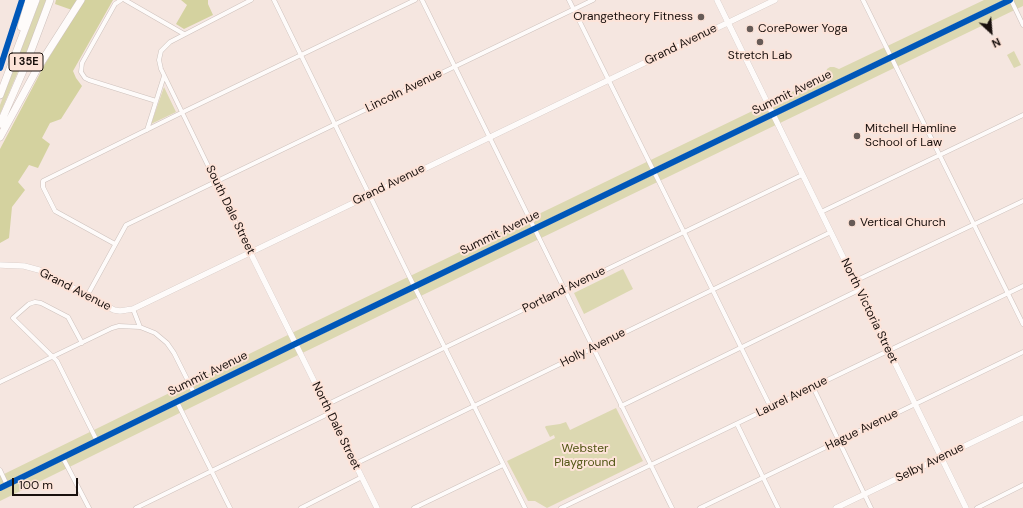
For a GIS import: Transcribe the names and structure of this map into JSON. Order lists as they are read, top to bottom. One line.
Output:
{"streets":{"highway":["I 35E"],"street":["Grand Avenue","Lincoln Avenue","Summit Avenue","South Dale Street","Portland Avenue","North Victoria Street","Holly Avenue","Laurel Avenue","North Dale Street","Hague Avenue","Selby Avenue"]},"crossings":[["Grand Avenue","Lincoln Avenue"],["Grand Avenue","South Dale Street"],["Grand Avenue","North Victoria Street"],["Lincoln Avenue","South Dale Street"],["Summit Avenue","South Dale Street"],["Summit Avenue","North Victoria Street"],["Summit Avenue","North Dale Street"],["South Dale Street","North Dale Street"],["Portland Avenue","North Victoria Street"],["Portland Avenue","North Dale Street"],["North Victoria Street","Holly Avenue"],["North Victoria Street","Laurel Avenue"],["North Victoria Street","Hague Avenue"],["North Victoria Street","Selby Avenue"],["Holly Avenue","North Dale Street"]],"parks":["Webster Playground"],"places":["Orangetheory Fitness","CorePower Yoga","Stretch Lab","Mitchell Hamline School of Law","Vertical Church"],"scale_bar":"100 m","north":"bottom right"}
